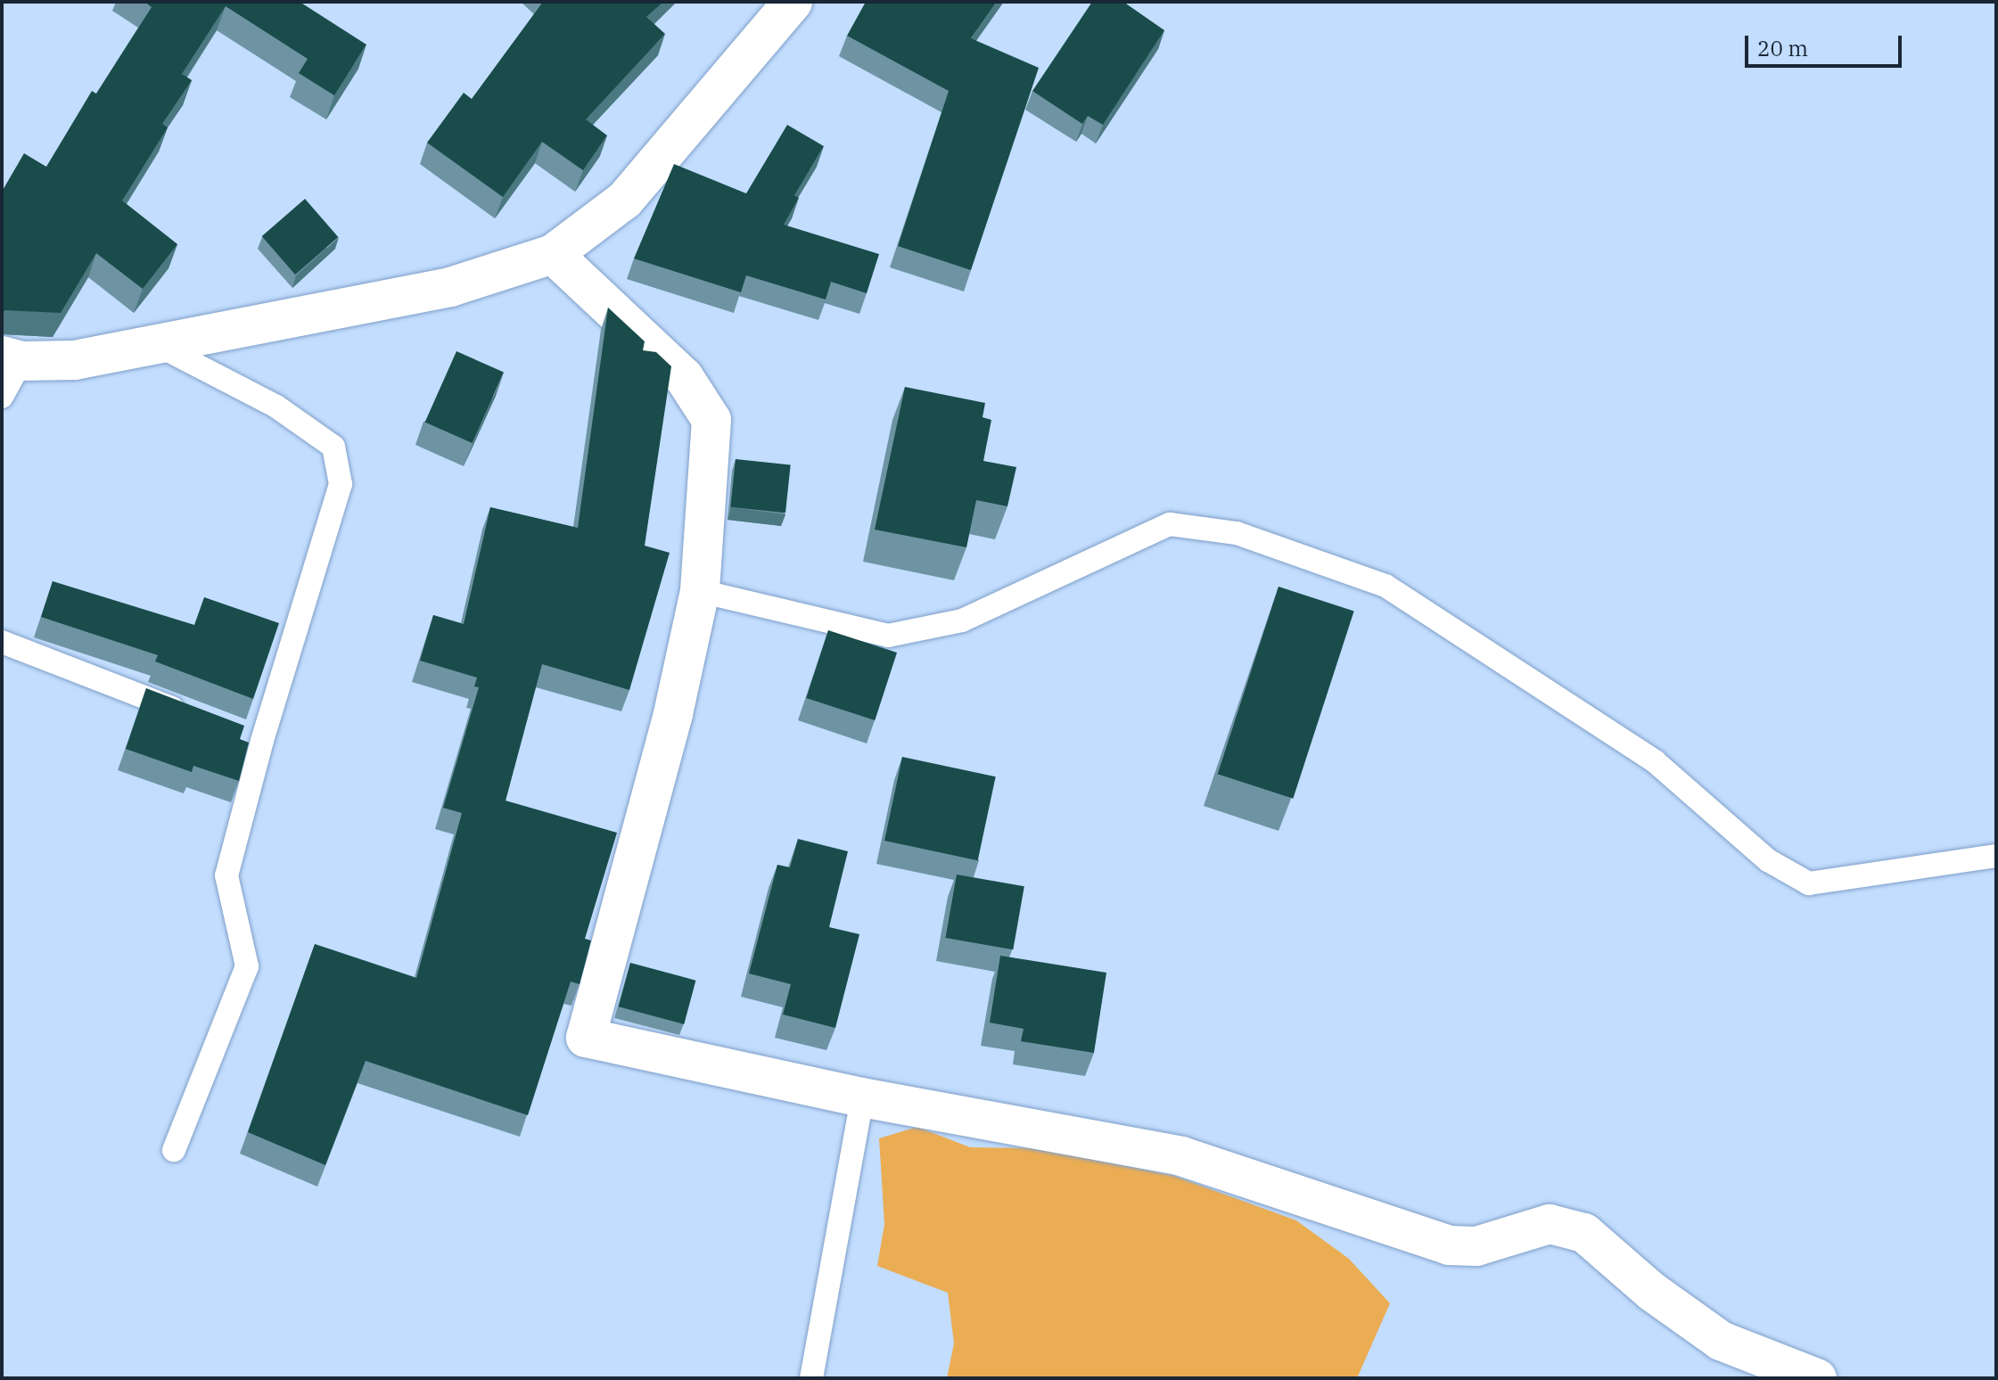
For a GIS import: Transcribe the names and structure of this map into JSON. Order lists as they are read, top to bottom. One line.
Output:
{"scale_bar":"20 m"}
